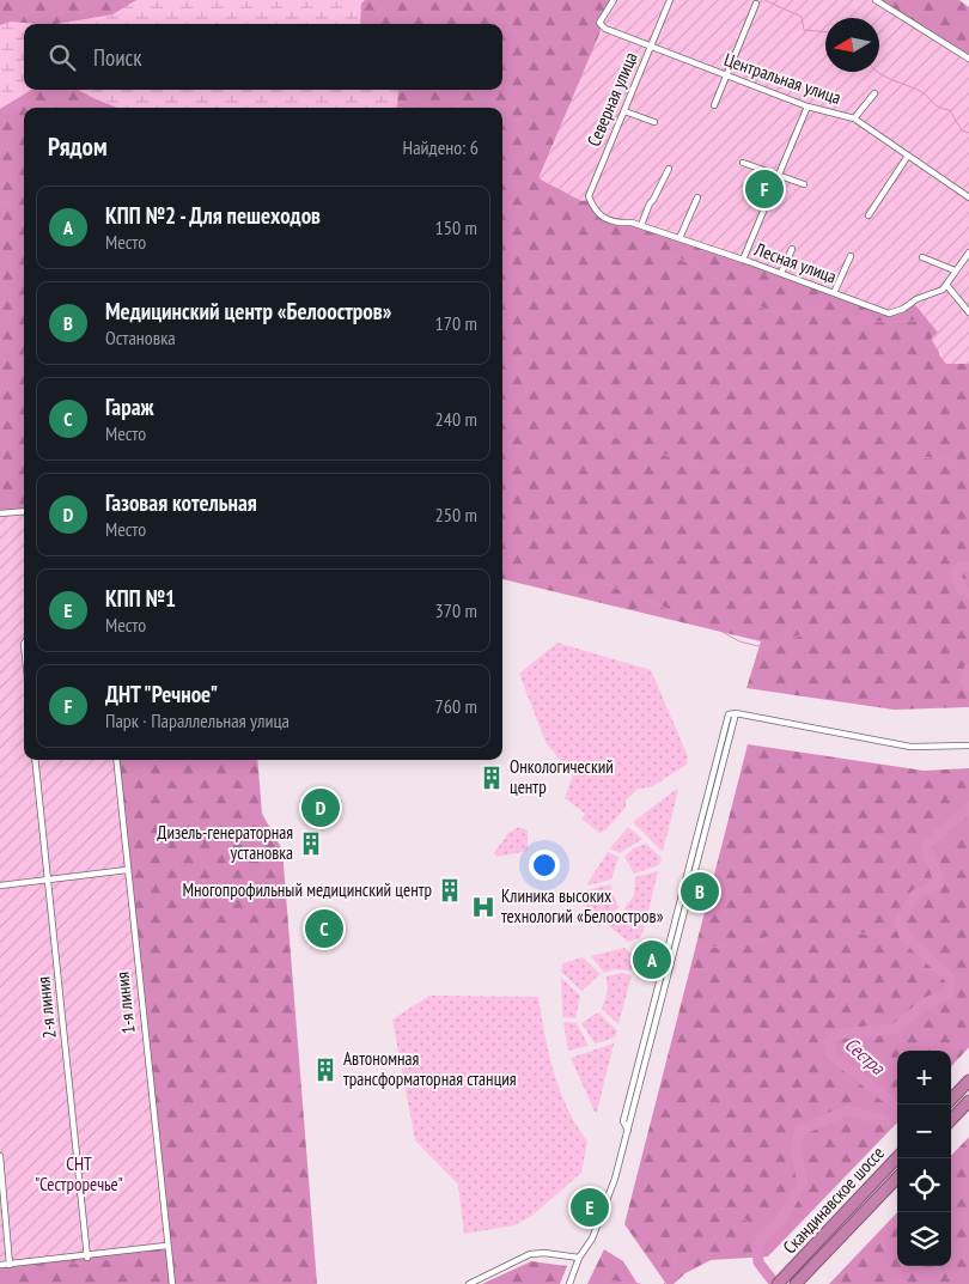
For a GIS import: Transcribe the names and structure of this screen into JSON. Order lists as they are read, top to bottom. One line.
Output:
{"streets":{"highway":["Скандинавское шоссе"],"street":["Центральная улица","Северная улица","Лесная улица","1-я линия","2-я линия"]},"crossings":[["Центральная улица","Северная улица"],["Северная улица","Лесная улица"]],"water":["Сестра"],"parks":["СНТ \"Сестроречье\""],"places":{"building":["Онкологический центр","Дизель-генераторная установка","Многопрофильный медицинский центр","Автономная трансформаторная станция"],"hospital":["Клиника высоких технологий «Белоостров»"]},"north":"left","page":{"search":"Поиск","heading":["Рядом","Найдено: 6"],"pins":["F","D","B","C","A","E"],"list":[{"mark":"A","name":"КПП №2 - Для пешеходов","note":"Место","value":"150 m"},{"mark":"B","name":"Медицинский центр «Белоостров»","note":"Остановка","value":"170 m"},{"mark":"C","name":"Гараж","note":"Место","value":"240 m"},{"mark":"D","name":"Газовая котельная","note":"Место","value":"250 m"},{"mark":"E","name":"КПП №1","note":"Место","value":"370 m"},{"mark":"F","name":"ДНТ \"Речное\"","note":"Парк · Параллельная улица","value":"760 m"}],"map_buttons":["+","−"]}}
